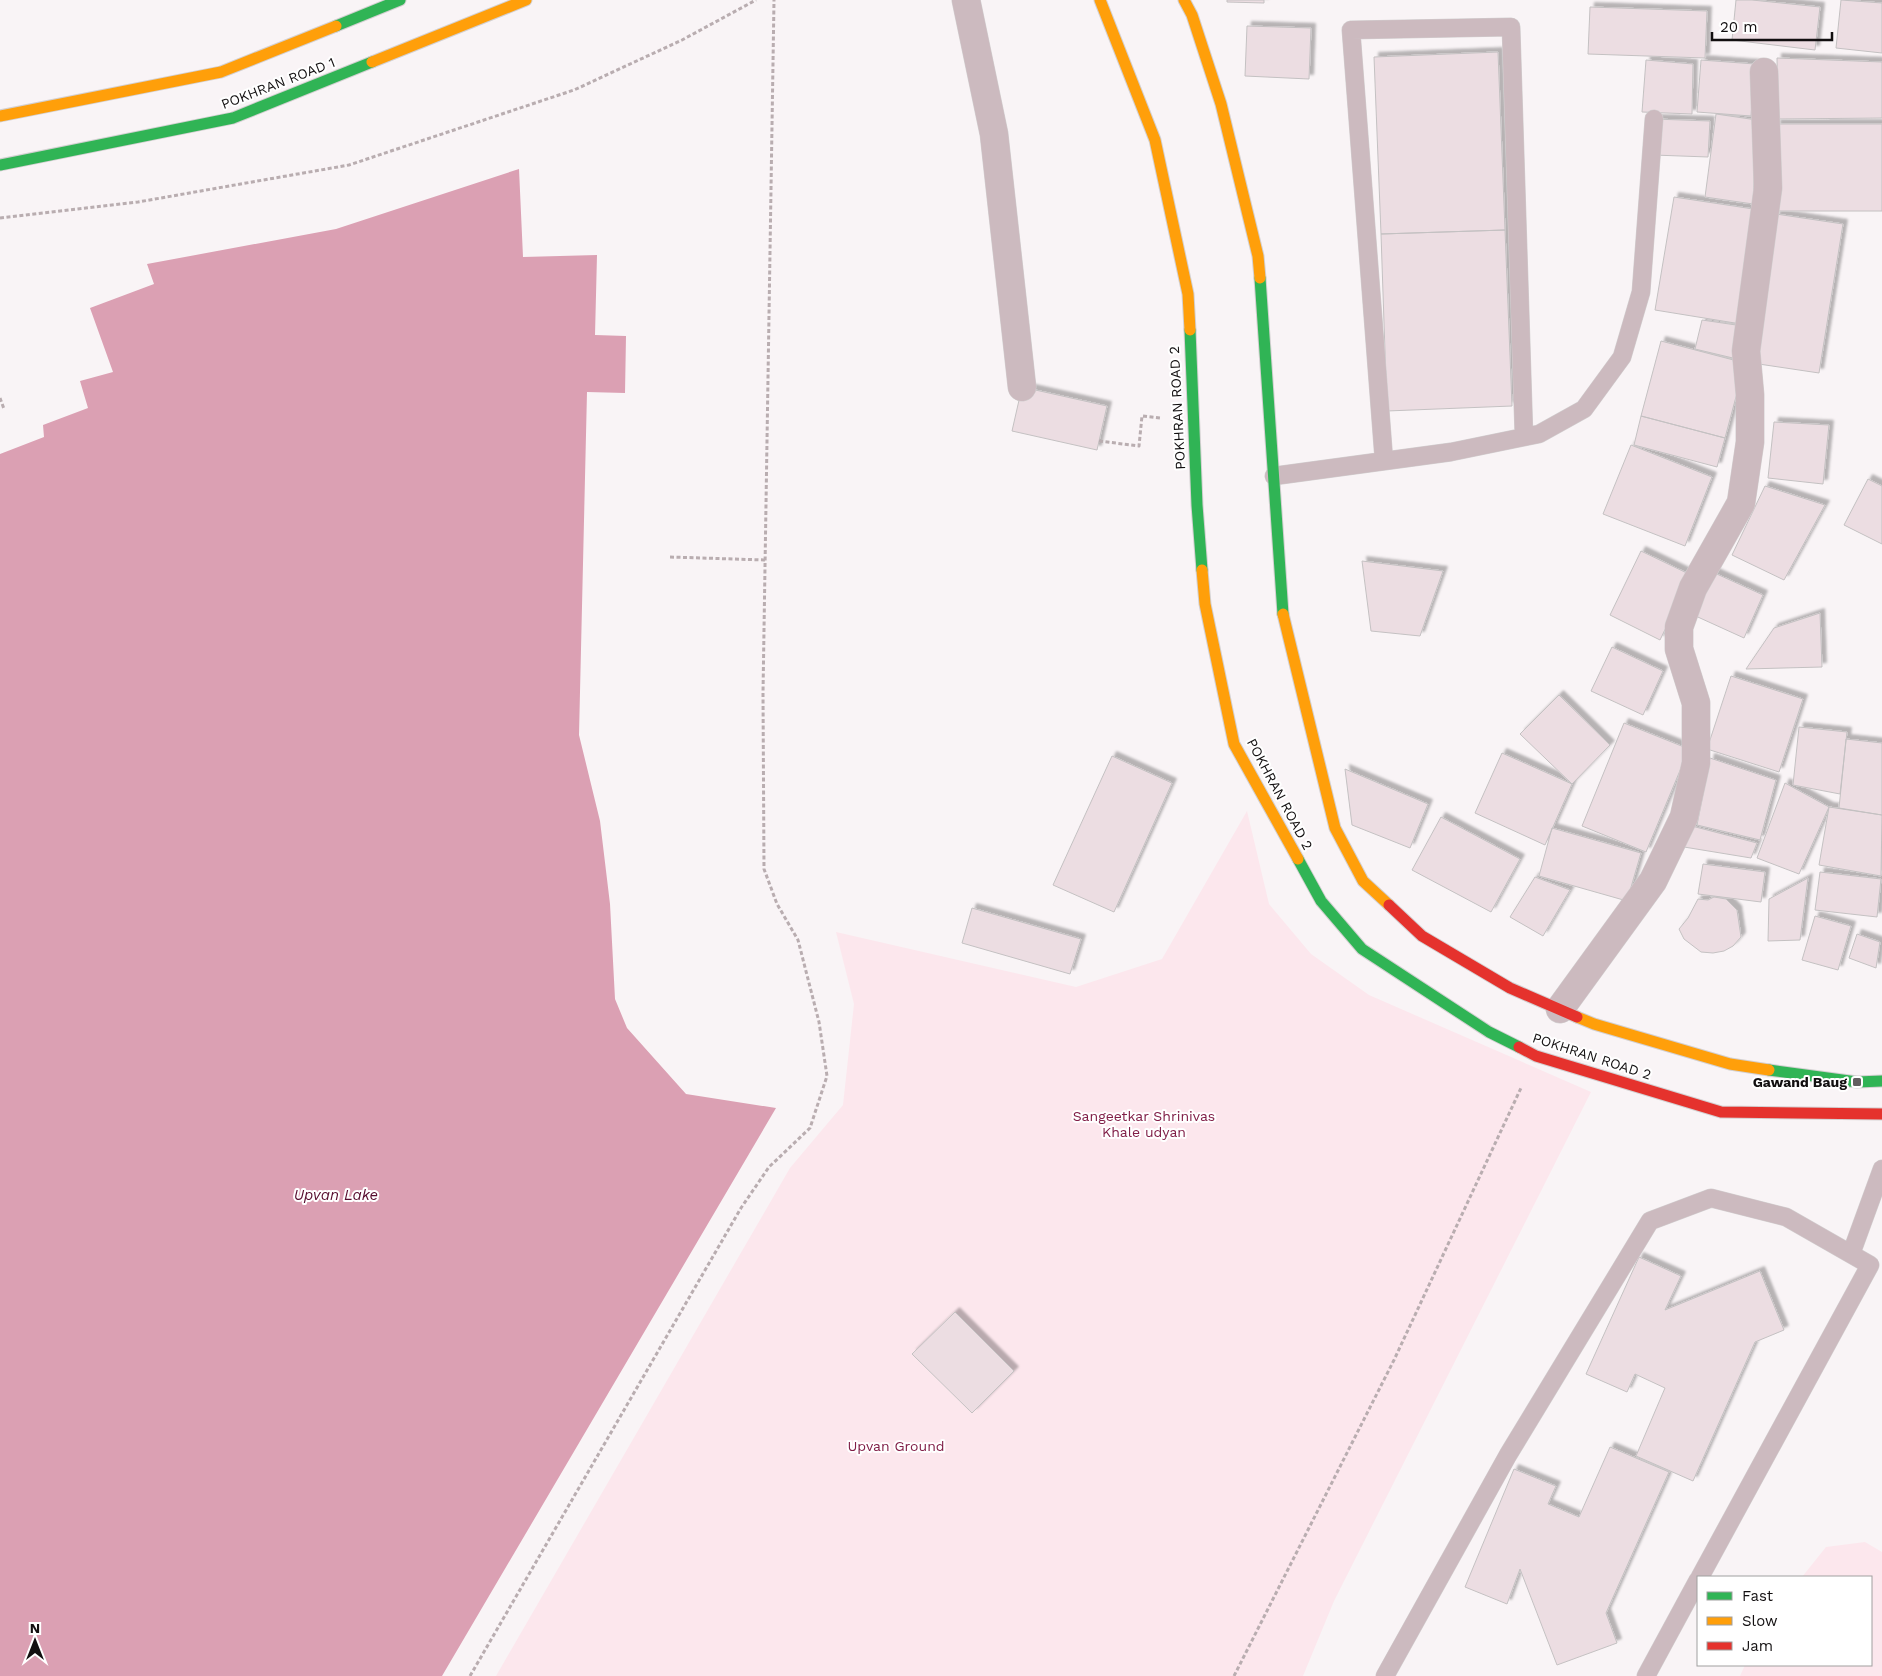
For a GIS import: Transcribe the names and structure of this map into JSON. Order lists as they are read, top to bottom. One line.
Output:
{"streets":{"main road":["POKHRAN ROAD 1","POKHRAN ROAD 2"]},"water":["Upvan Lake"],"parks":["Sangeetkar Shrinivas Khale udyan","Upvan Ground"],"places":{"transit":["Gawand Baug"]},"legend":["Fast","Slow","Jam"],"scale_bar":"20 m","north":"top"}
